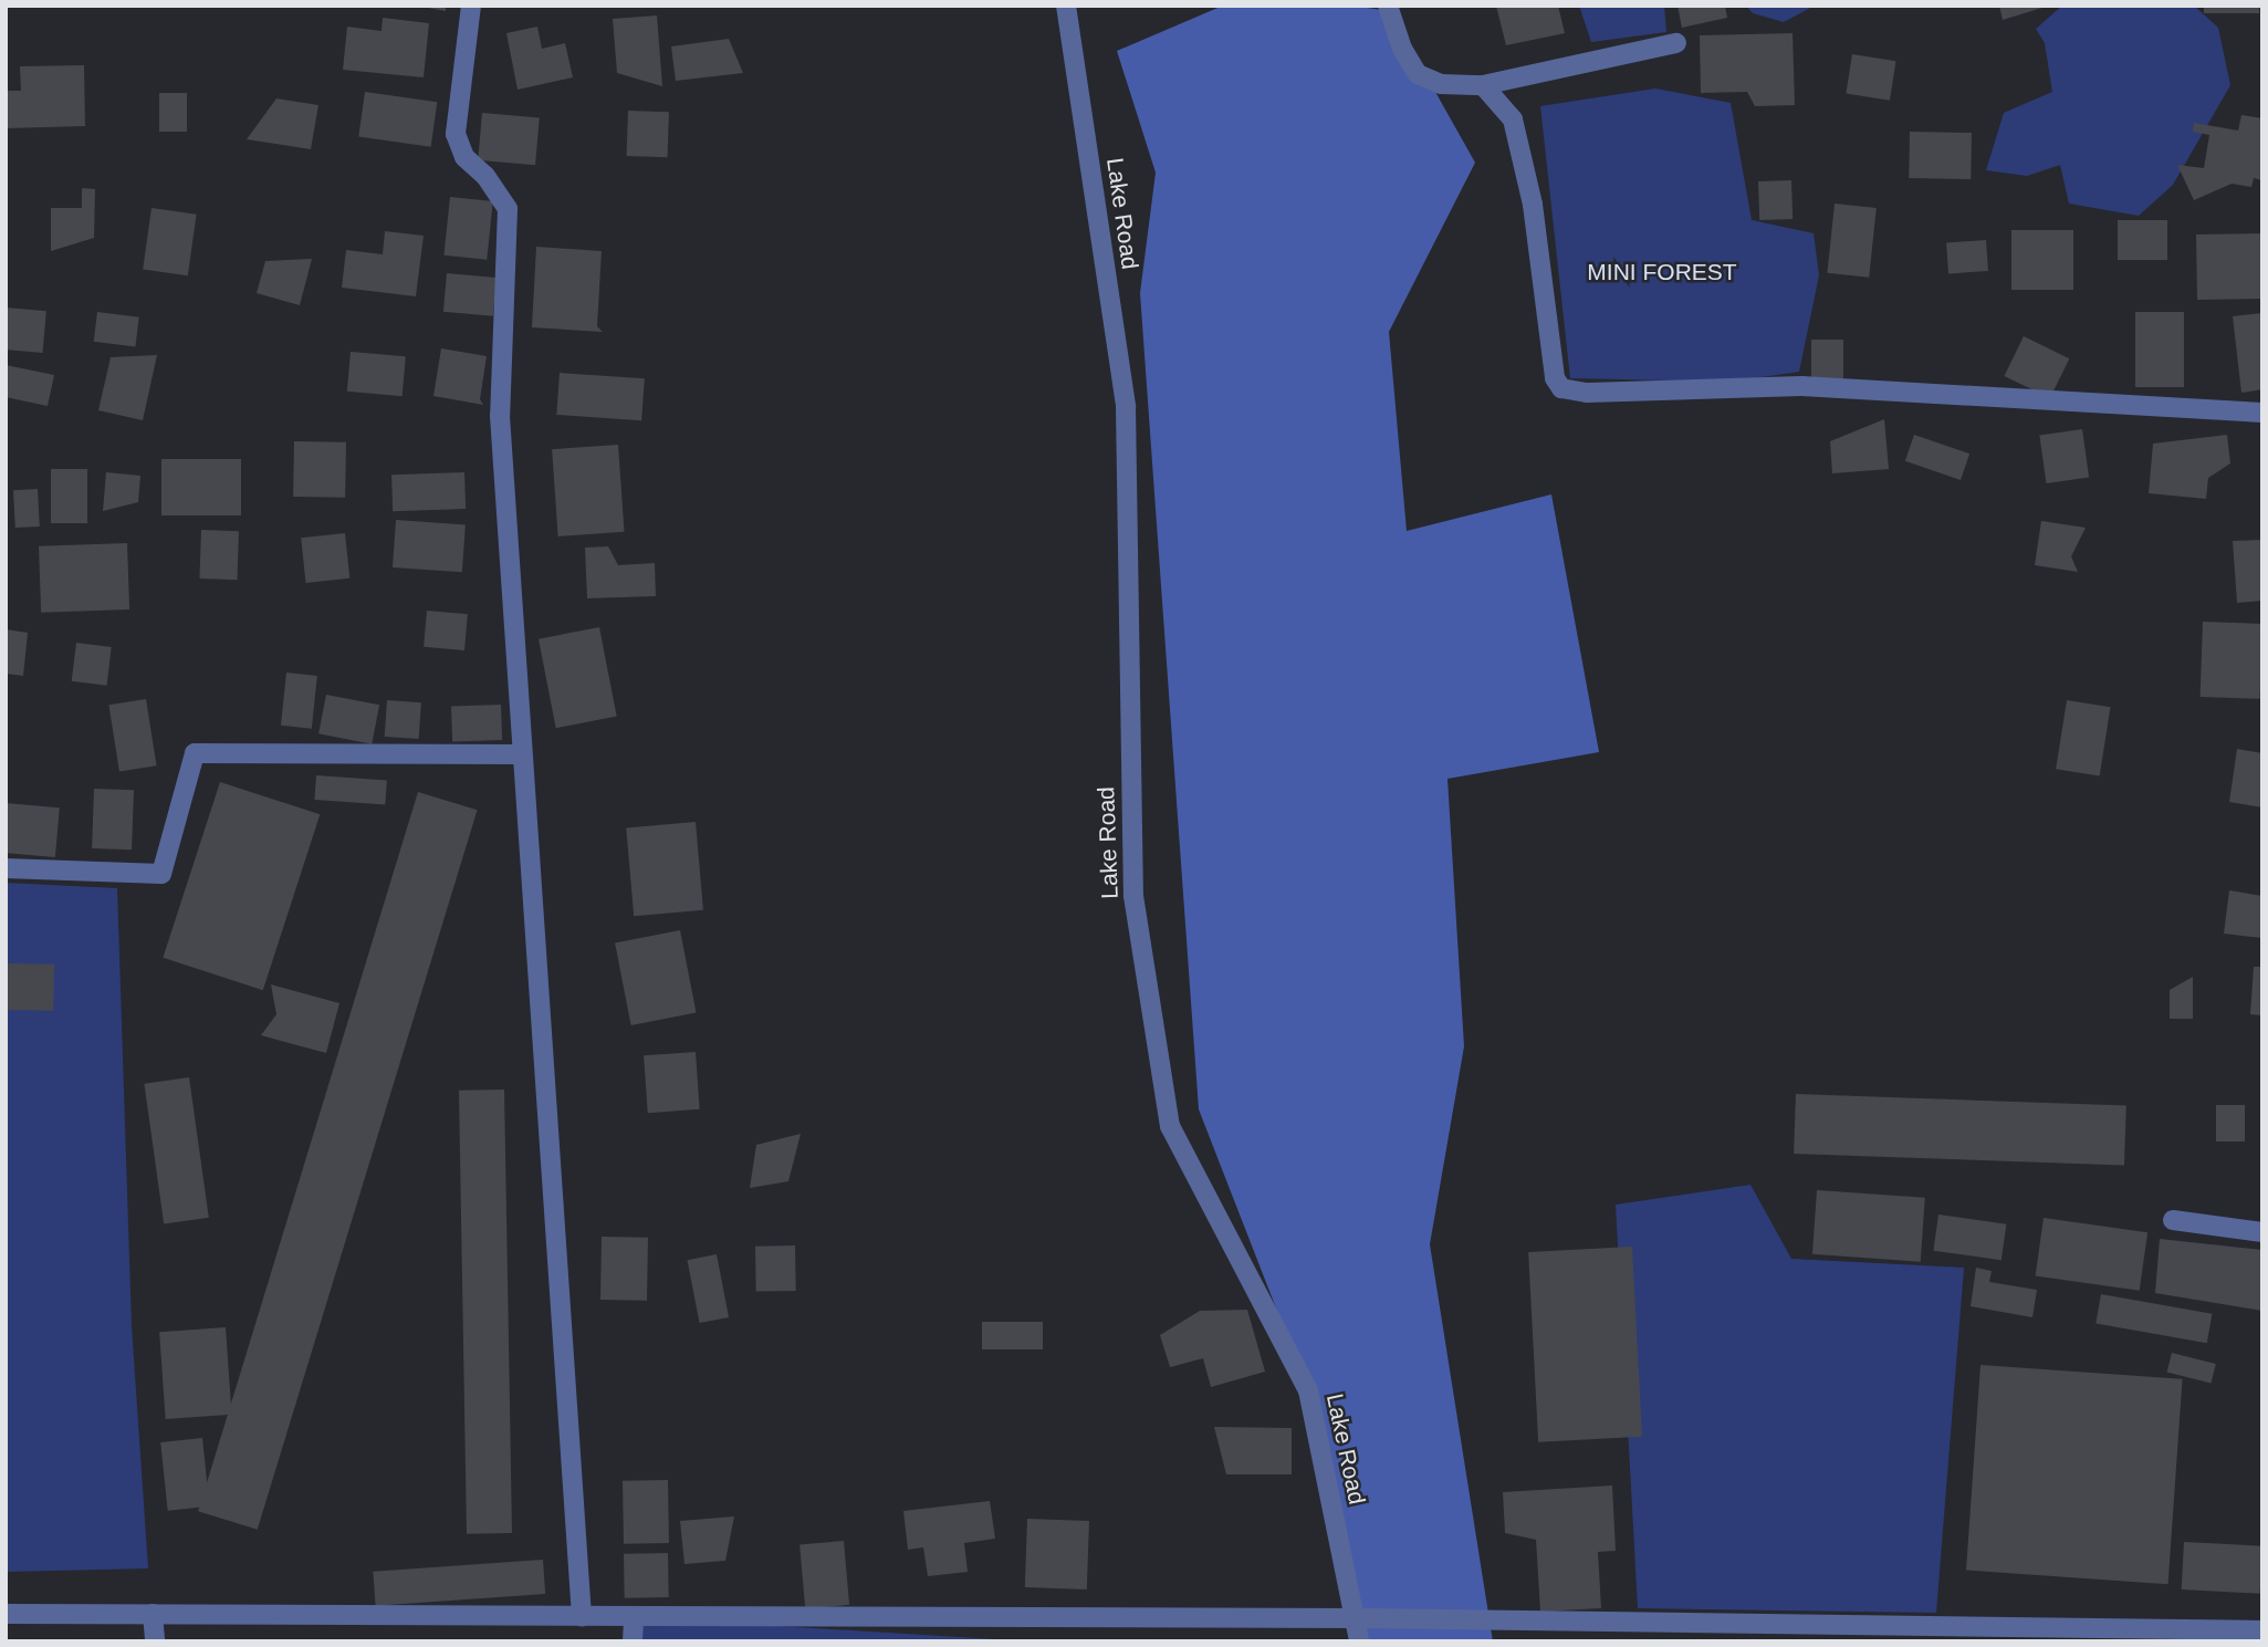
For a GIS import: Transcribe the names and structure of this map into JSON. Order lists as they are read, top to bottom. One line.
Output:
{"streets":{"street":["Lake Road"]},"parks":["MINI FOREST"]}
